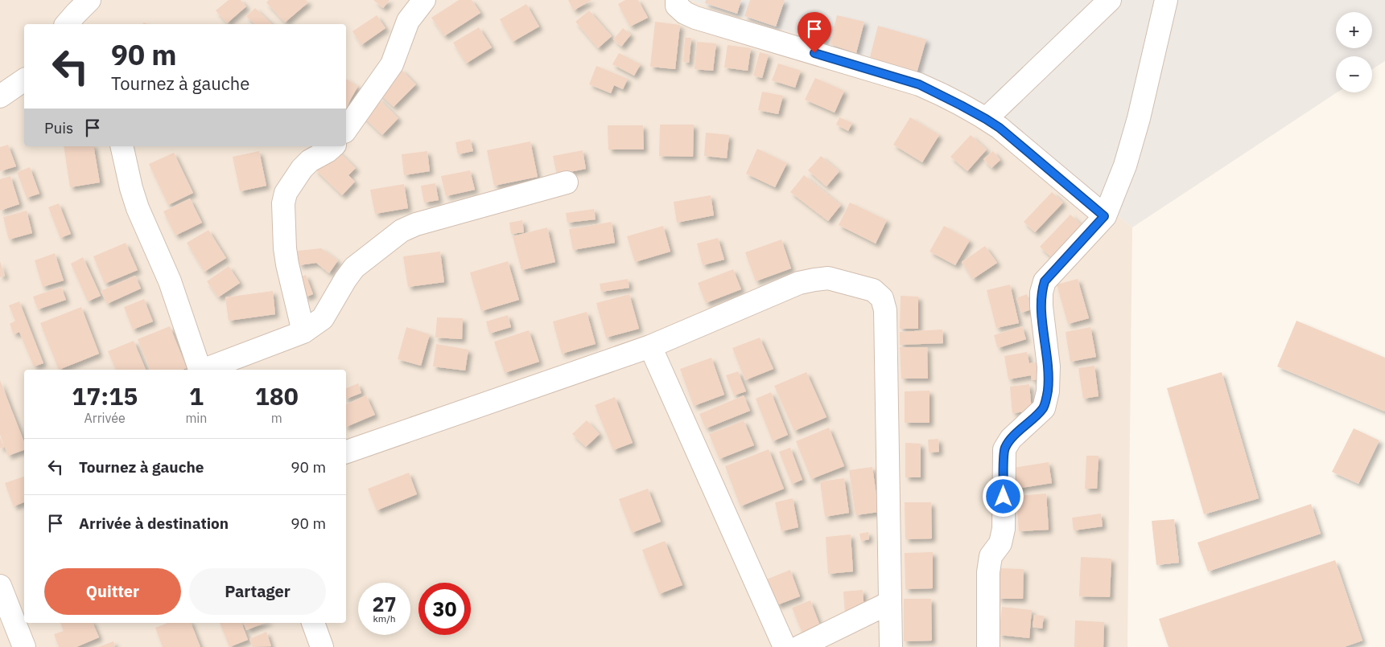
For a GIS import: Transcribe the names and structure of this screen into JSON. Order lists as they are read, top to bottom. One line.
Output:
{"page":{"map_buttons":["+","−"],"turn":["90 m","Tournez à gauche"],"then":"Puis","eta":["17:15","Arrivée","1","min","180","m"],"list":[{"name":"Tournez à gauche","value":"90 m"},{"name":"Arrivée à destination","value":"90 m"}],"buttons":["Quitter","Partager"],"speed":"27 km/h","limit":"30"}}
